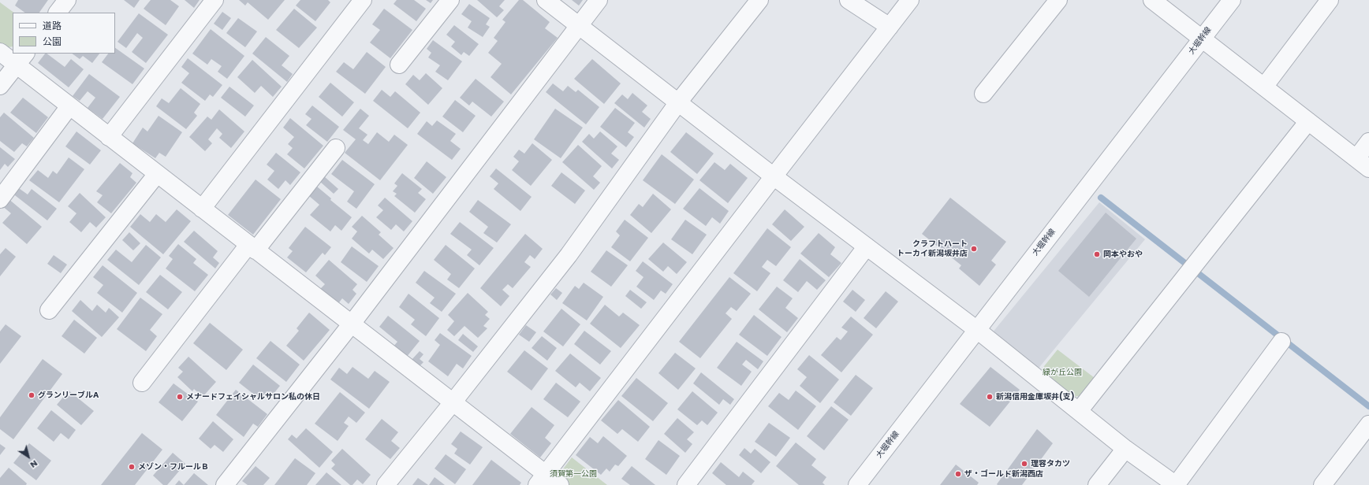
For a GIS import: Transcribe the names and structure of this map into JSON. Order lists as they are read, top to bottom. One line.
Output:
{"streets":{"street":["大堀幹線"]},"parks":["緑が丘公園","須賀第一公園"],"places":["クラフトハート トーカイ新潟坂井店","岡本やおや","グランリーブルA","メナードフェイシャルサロン私の休日","新潟信用金庫坂井(支)","理容タカツ","メゾン・フルールＢ","ザ・ゴールド新潟西店"],"legend":["道路","公園"],"north":"bottom right"}
